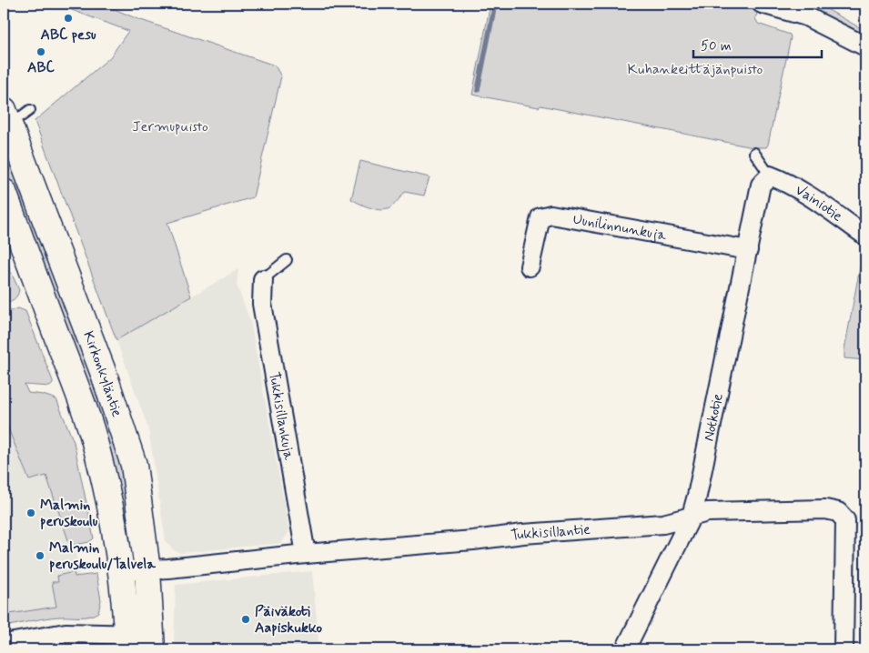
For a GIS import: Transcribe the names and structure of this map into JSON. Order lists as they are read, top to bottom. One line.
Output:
{"streets":{"main road":["Kirkonkyläntie"],"street":["Vainiotie","Uunilinnunkuja","Tukkisillankuja","Notkotie","Tukkisillantie"]},"crossings":[["Vainiotie","Notkotie"],["Uunilinnunkuja","Notkotie"],["Kirkonkyläntie","Tukkisillantie"],["Tukkisillankuja","Tukkisillantie"],["Notkotie","Tukkisillantie"]],"parks":["Kuhankeittäjänpuisto","Jermupuisto"],"places":["ABC pesu","ABC","Malmin peruskoulu","Malmin peruskoulu/Talvela","Päiväkoti Aapiskukko"],"scale_bar":"50 m"}
